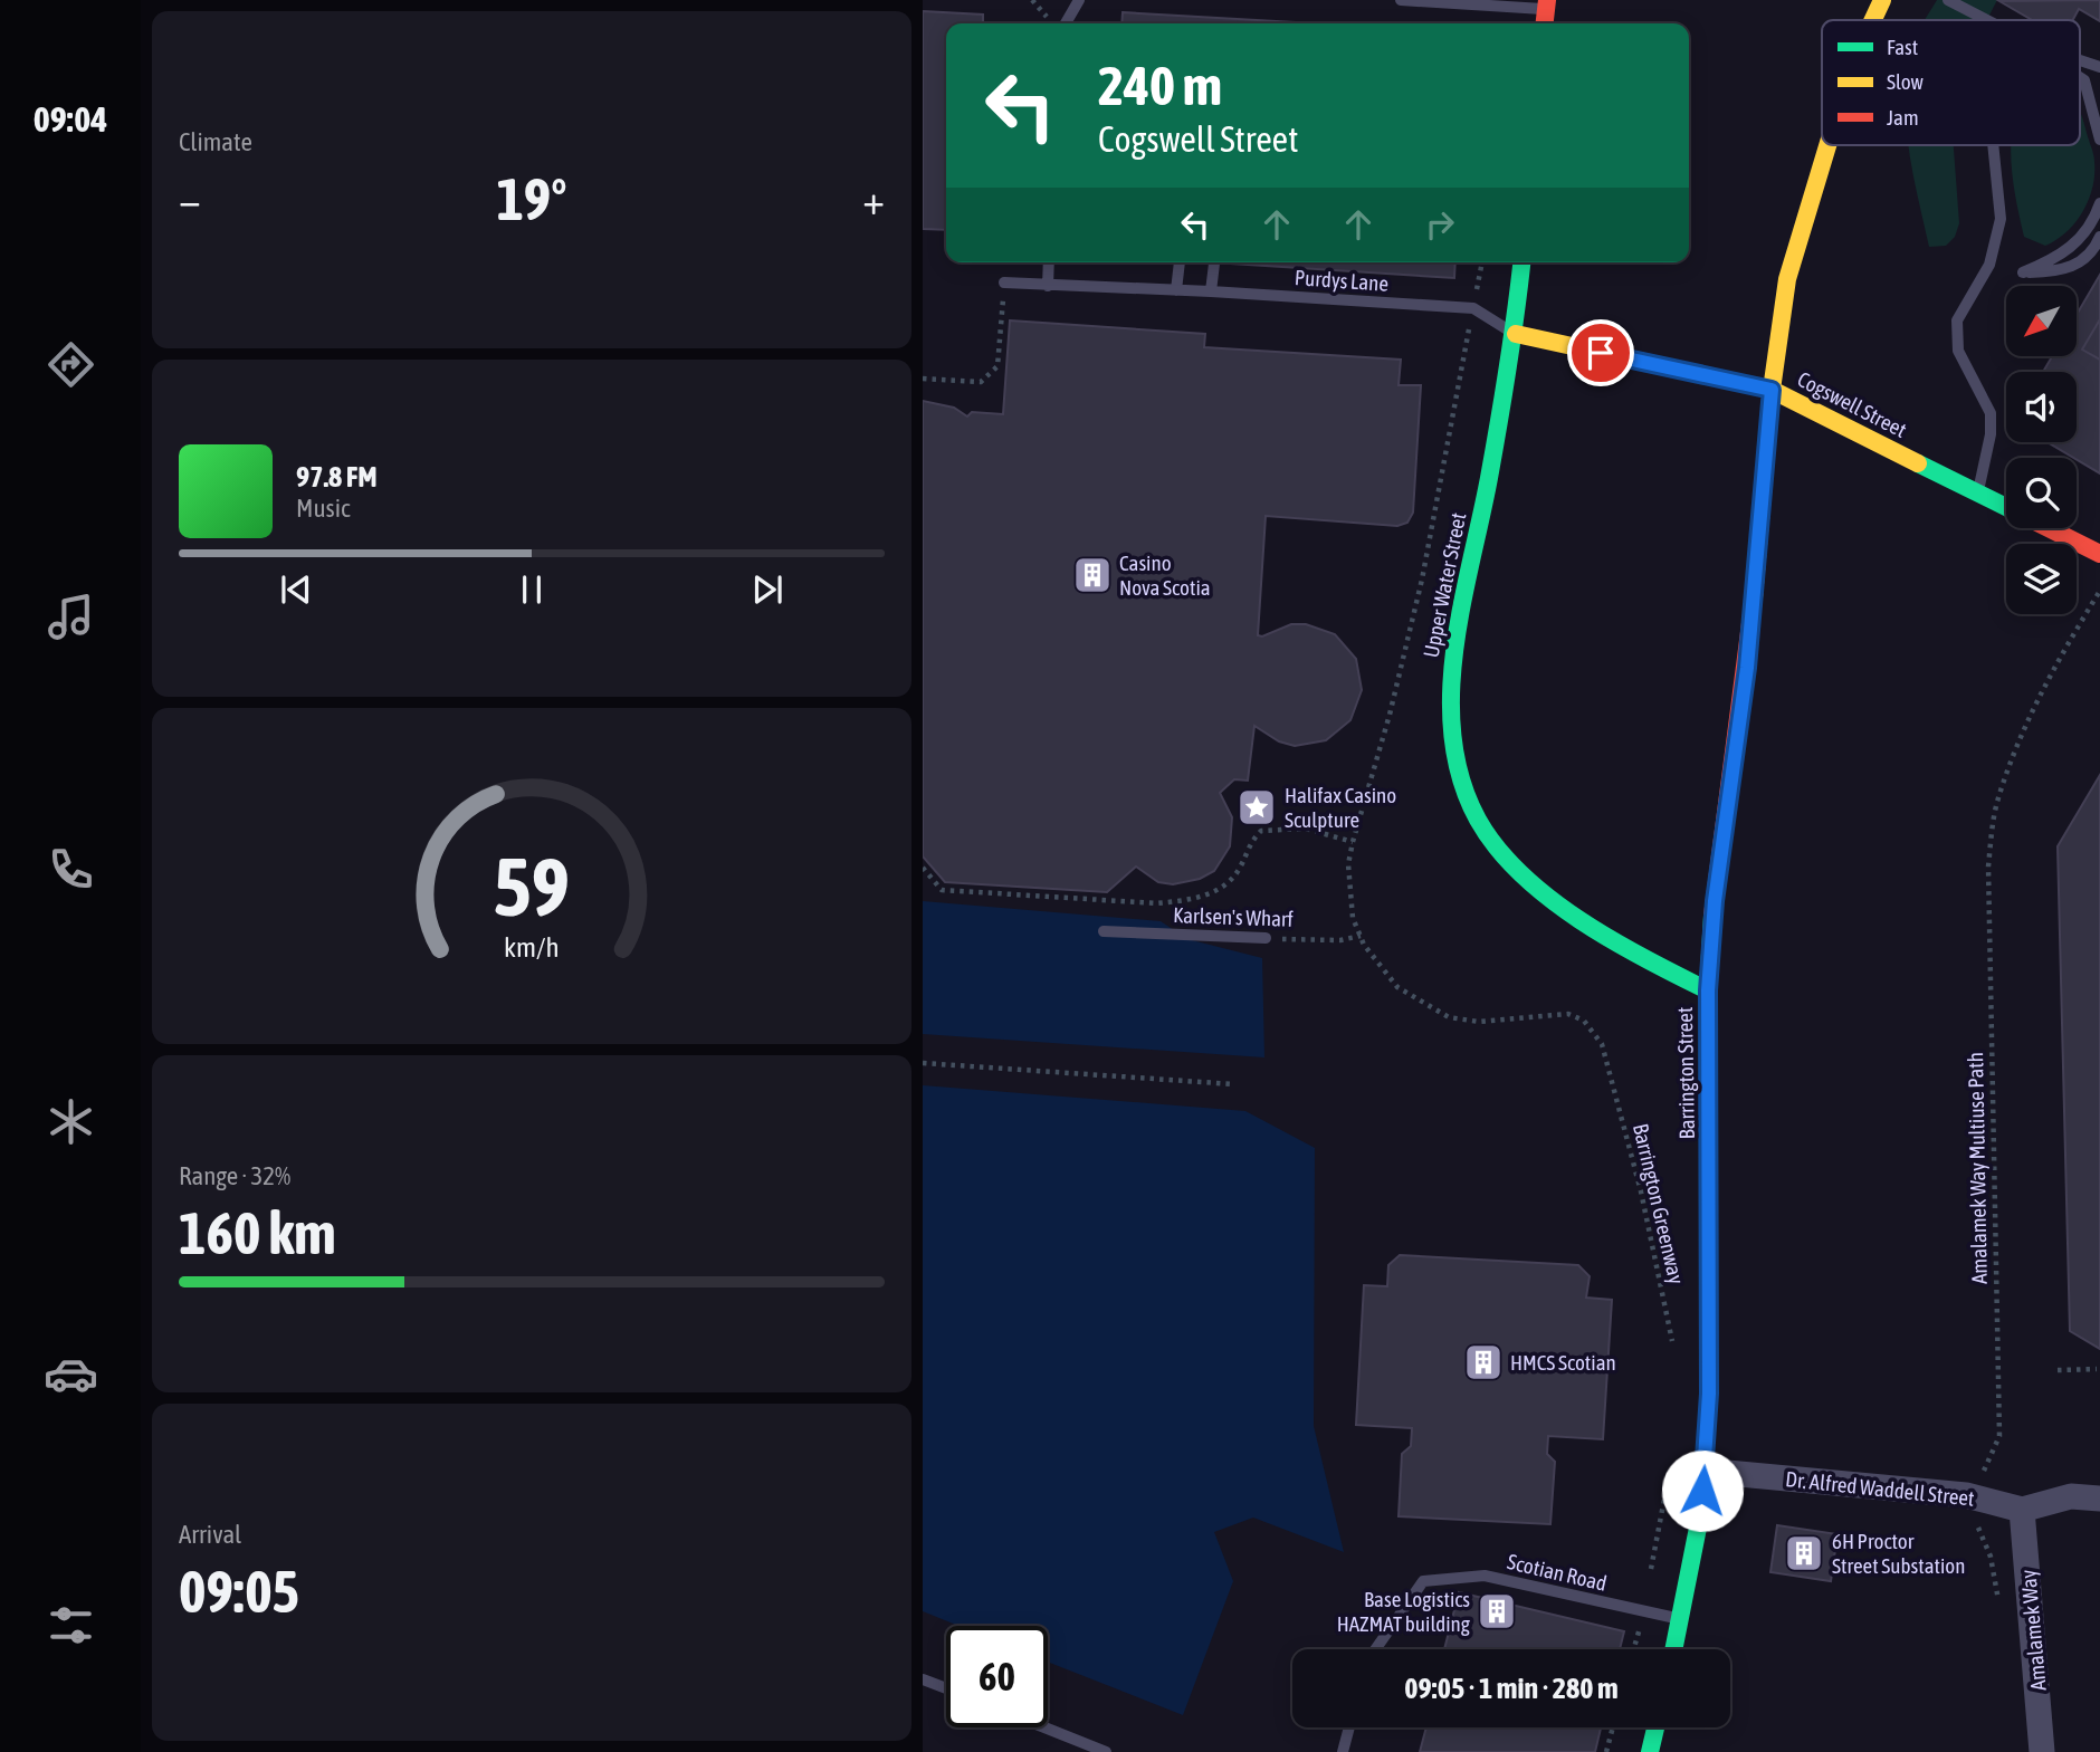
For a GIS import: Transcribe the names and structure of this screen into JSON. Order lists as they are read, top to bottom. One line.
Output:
{"streets":{"main road":["Cogswell Street","Upper Water Street","Barrington Street"],"street":["Dr. Alfred Waddell Street","Amalamek Way"],"lane":["Purdys Lane","Karlsen's Wharf","Scotian Road"],"path":["Amalamek Way Multiuse Path","Barrington Greenway"]},"crossings":[["Purdys Lane","Cogswell Street"],["Purdys Lane","Upper Water Street"],["Cogswell Street","Upper Water Street"],["Cogswell Street","Barrington Street"],["Upper Water Street","Barrington Street"],["Barrington Street","Dr. Alfred Waddell Street"],["Barrington Street","Scotian Road"],["Amalamek Way Multiuse Path","Dr. Alfred Waddell Street"],["Dr. Alfred Waddell Street","Amalamek Way"]],"places":{"building":["Casino Nova Scotia","HMCS Scotian","6H Proctor Street Substation","Base Logistics HAZMAT building"],"place":["Halifax Casino Sculpture"]},"legend":["Fast","Slow","Jam"],"north":"bottom left","page":{"tabs":"09:04","tile":["Climate",["Range · 32%","160 km"],["Arrival","09:05"]],"turn":["240 m","Cogswell Street"],"heat":["−","19°","+"],"song":["97.8 FM","Music"],"limit":"60","trip":"09:05 · 1 min · 280 m","gauge":["59","km/h"]}}
